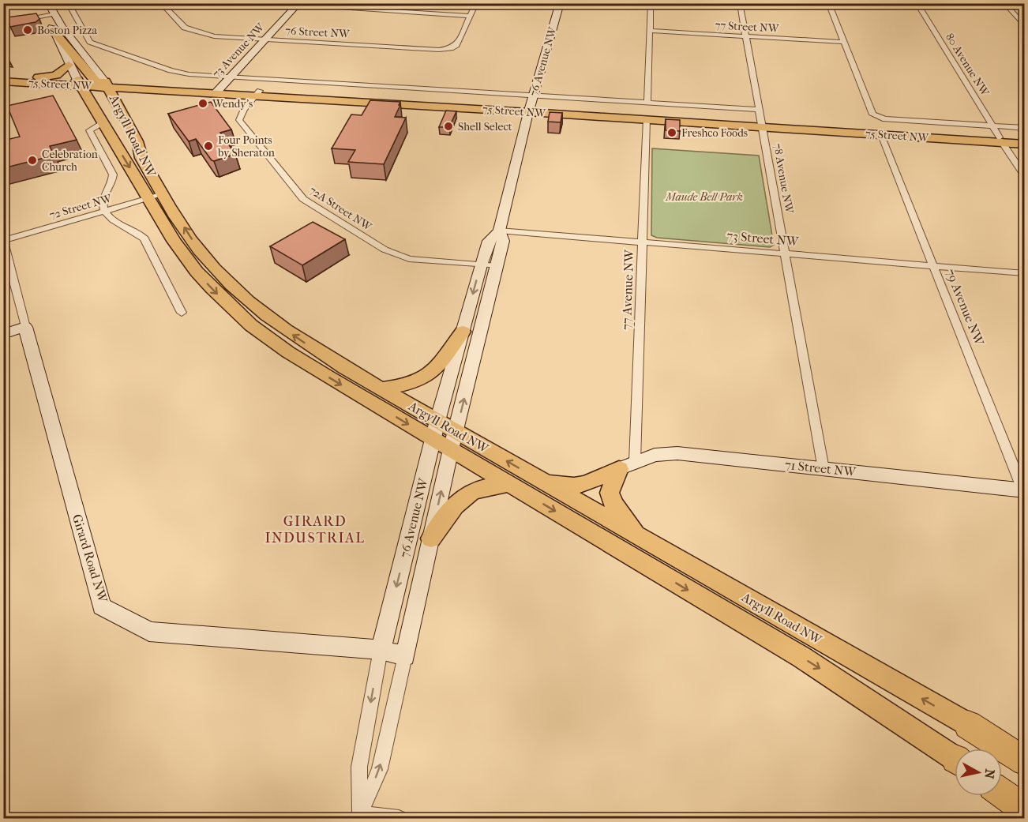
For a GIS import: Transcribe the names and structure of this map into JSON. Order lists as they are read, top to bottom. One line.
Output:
{"streets":{"main road":["75 Street NW","Argyll Road NW"],"street":["77 Street NW","76 Street NW","73 Avenue NW","76 Avenue NW","80 Avenue NW","78 Avenue NW","72 Street NW","72A Street NW","73 Street NW","77 Avenue NW","79 Avenue NW","71 Street NW","Girard Road NW"]},"crossings":[["77 Street NW","75 Street NW"],["77 Street NW","78 Avenue NW"],["76 Street NW","73 Avenue NW"],["73 Avenue NW","75 Street NW"],["76 Avenue NW","75 Street NW"],["76 Avenue NW","Argyll Road NW"],["76 Avenue NW","72A Street NW"],["76 Avenue NW","73 Street NW"],["76 Avenue NW","Girard Road NW"],["80 Avenue NW","75 Street NW"],["75 Street NW","Argyll Road NW"],["75 Street NW","78 Avenue NW"],["75 Street NW","72A Street NW"],["75 Street NW","77 Avenue NW"],["75 Street NW","79 Avenue NW"],["Argyll Road NW","72 Street NW"],["78 Avenue NW","73 Street NW"],["78 Avenue NW","71 Street NW"],["72 Street NW","Girard Road NW"],["73 Street NW","77 Avenue NW"],["73 Street NW","79 Avenue NW"],["77 Avenue NW","71 Street NW"],["79 Avenue NW","71 Street NW"]],"districts":["GIRARD INDUSTRIAL"],"parks":["Maude Bell Park"],"places":["Boston Pizza","Wendy's","Shell Select","Freshco Foods","Four Points by Sheraton","Celebration Church"],"north":"right"}
